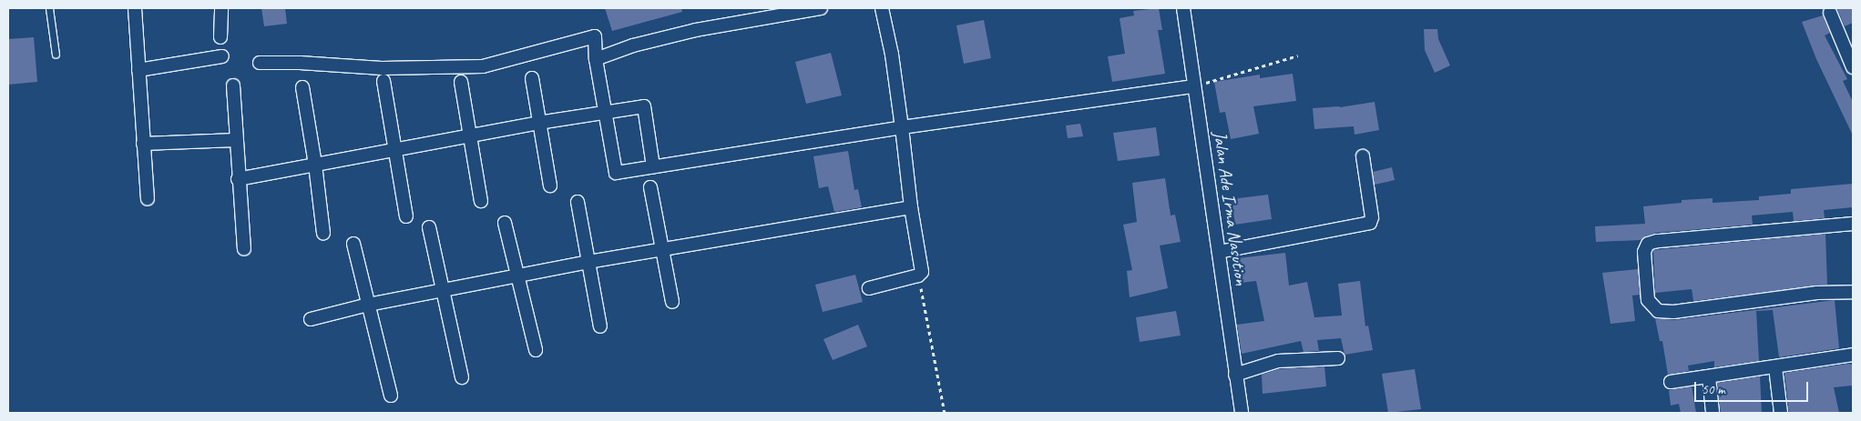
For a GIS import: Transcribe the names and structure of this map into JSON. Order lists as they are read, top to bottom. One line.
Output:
{"streets":{"street":["Jalan Ade Irma Nasution"]},"scale_bar":"50 m"}
